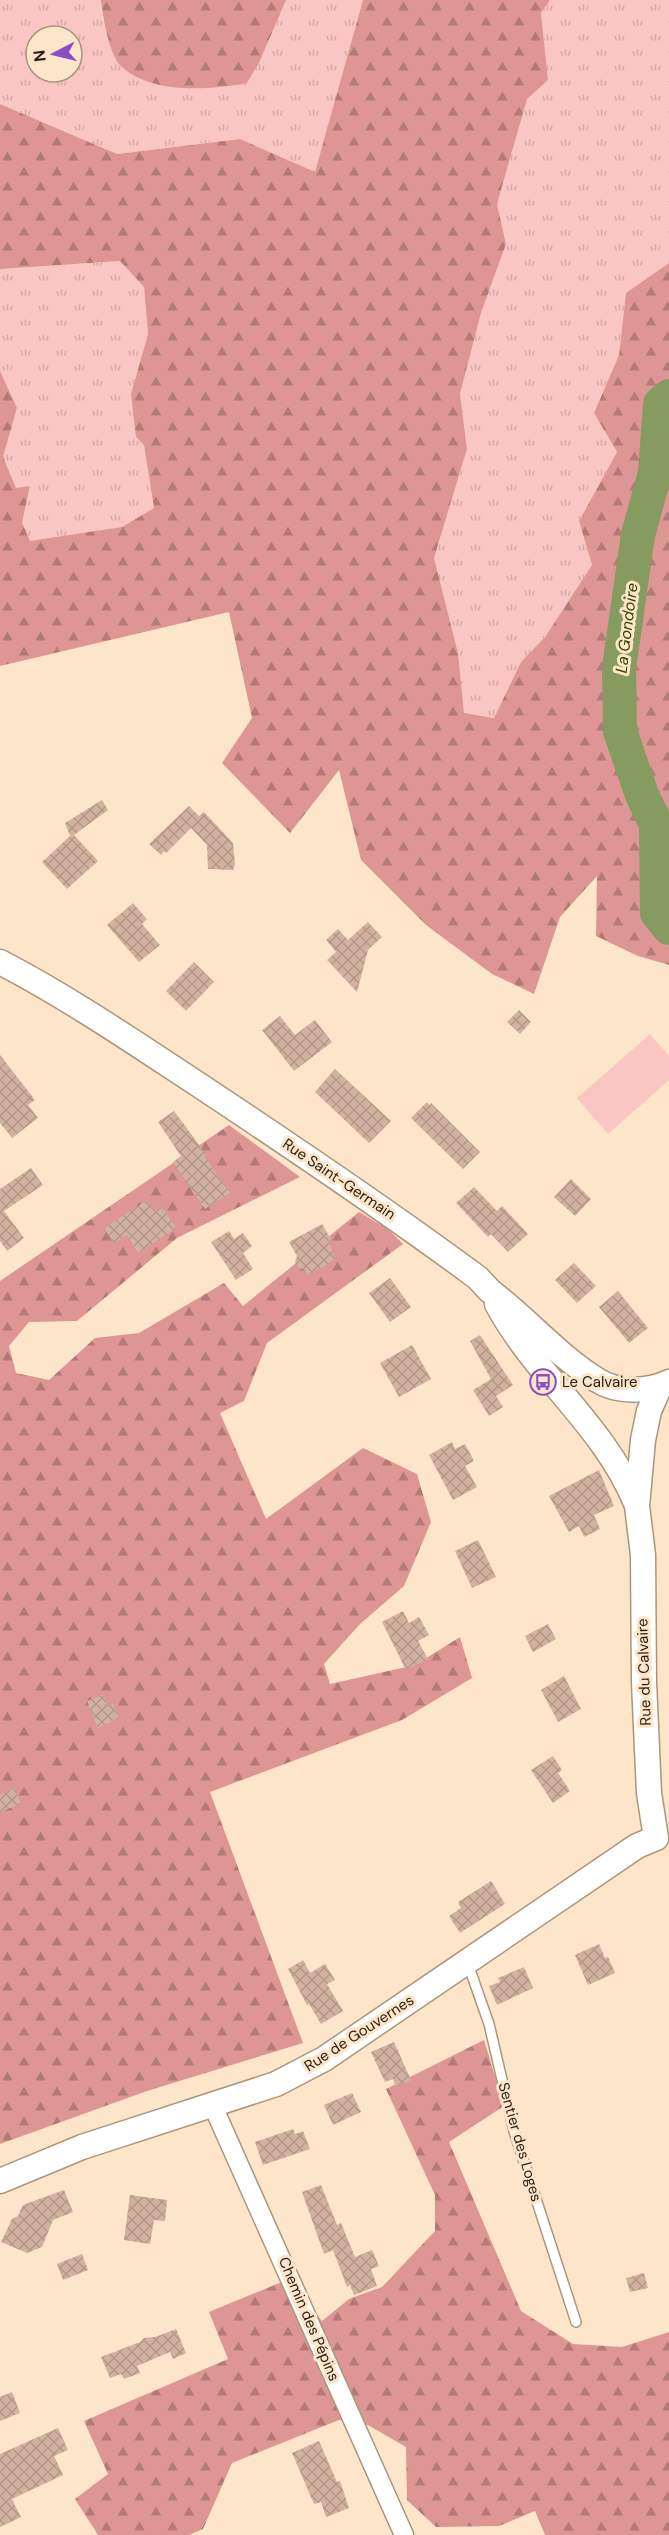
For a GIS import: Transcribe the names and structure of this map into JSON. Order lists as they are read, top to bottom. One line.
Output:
{"streets":{"street":["Rue Saint-Germain","Rue du Calvaire","Rue de Gouvernes","Chemin des Pépins"],"lane":["Sentier des Loges"]},"crossings":[["Rue Saint-Germain","Rue du Calvaire"],["Rue du Calvaire","Rue de Gouvernes"],["Rue de Gouvernes","Sentier des Loges"],["Rue de Gouvernes","Chemin des Pépins"]],"water":["La Gondoire"],"places":{"bus stop":["Le Calvaire"]},"north":"left"}
